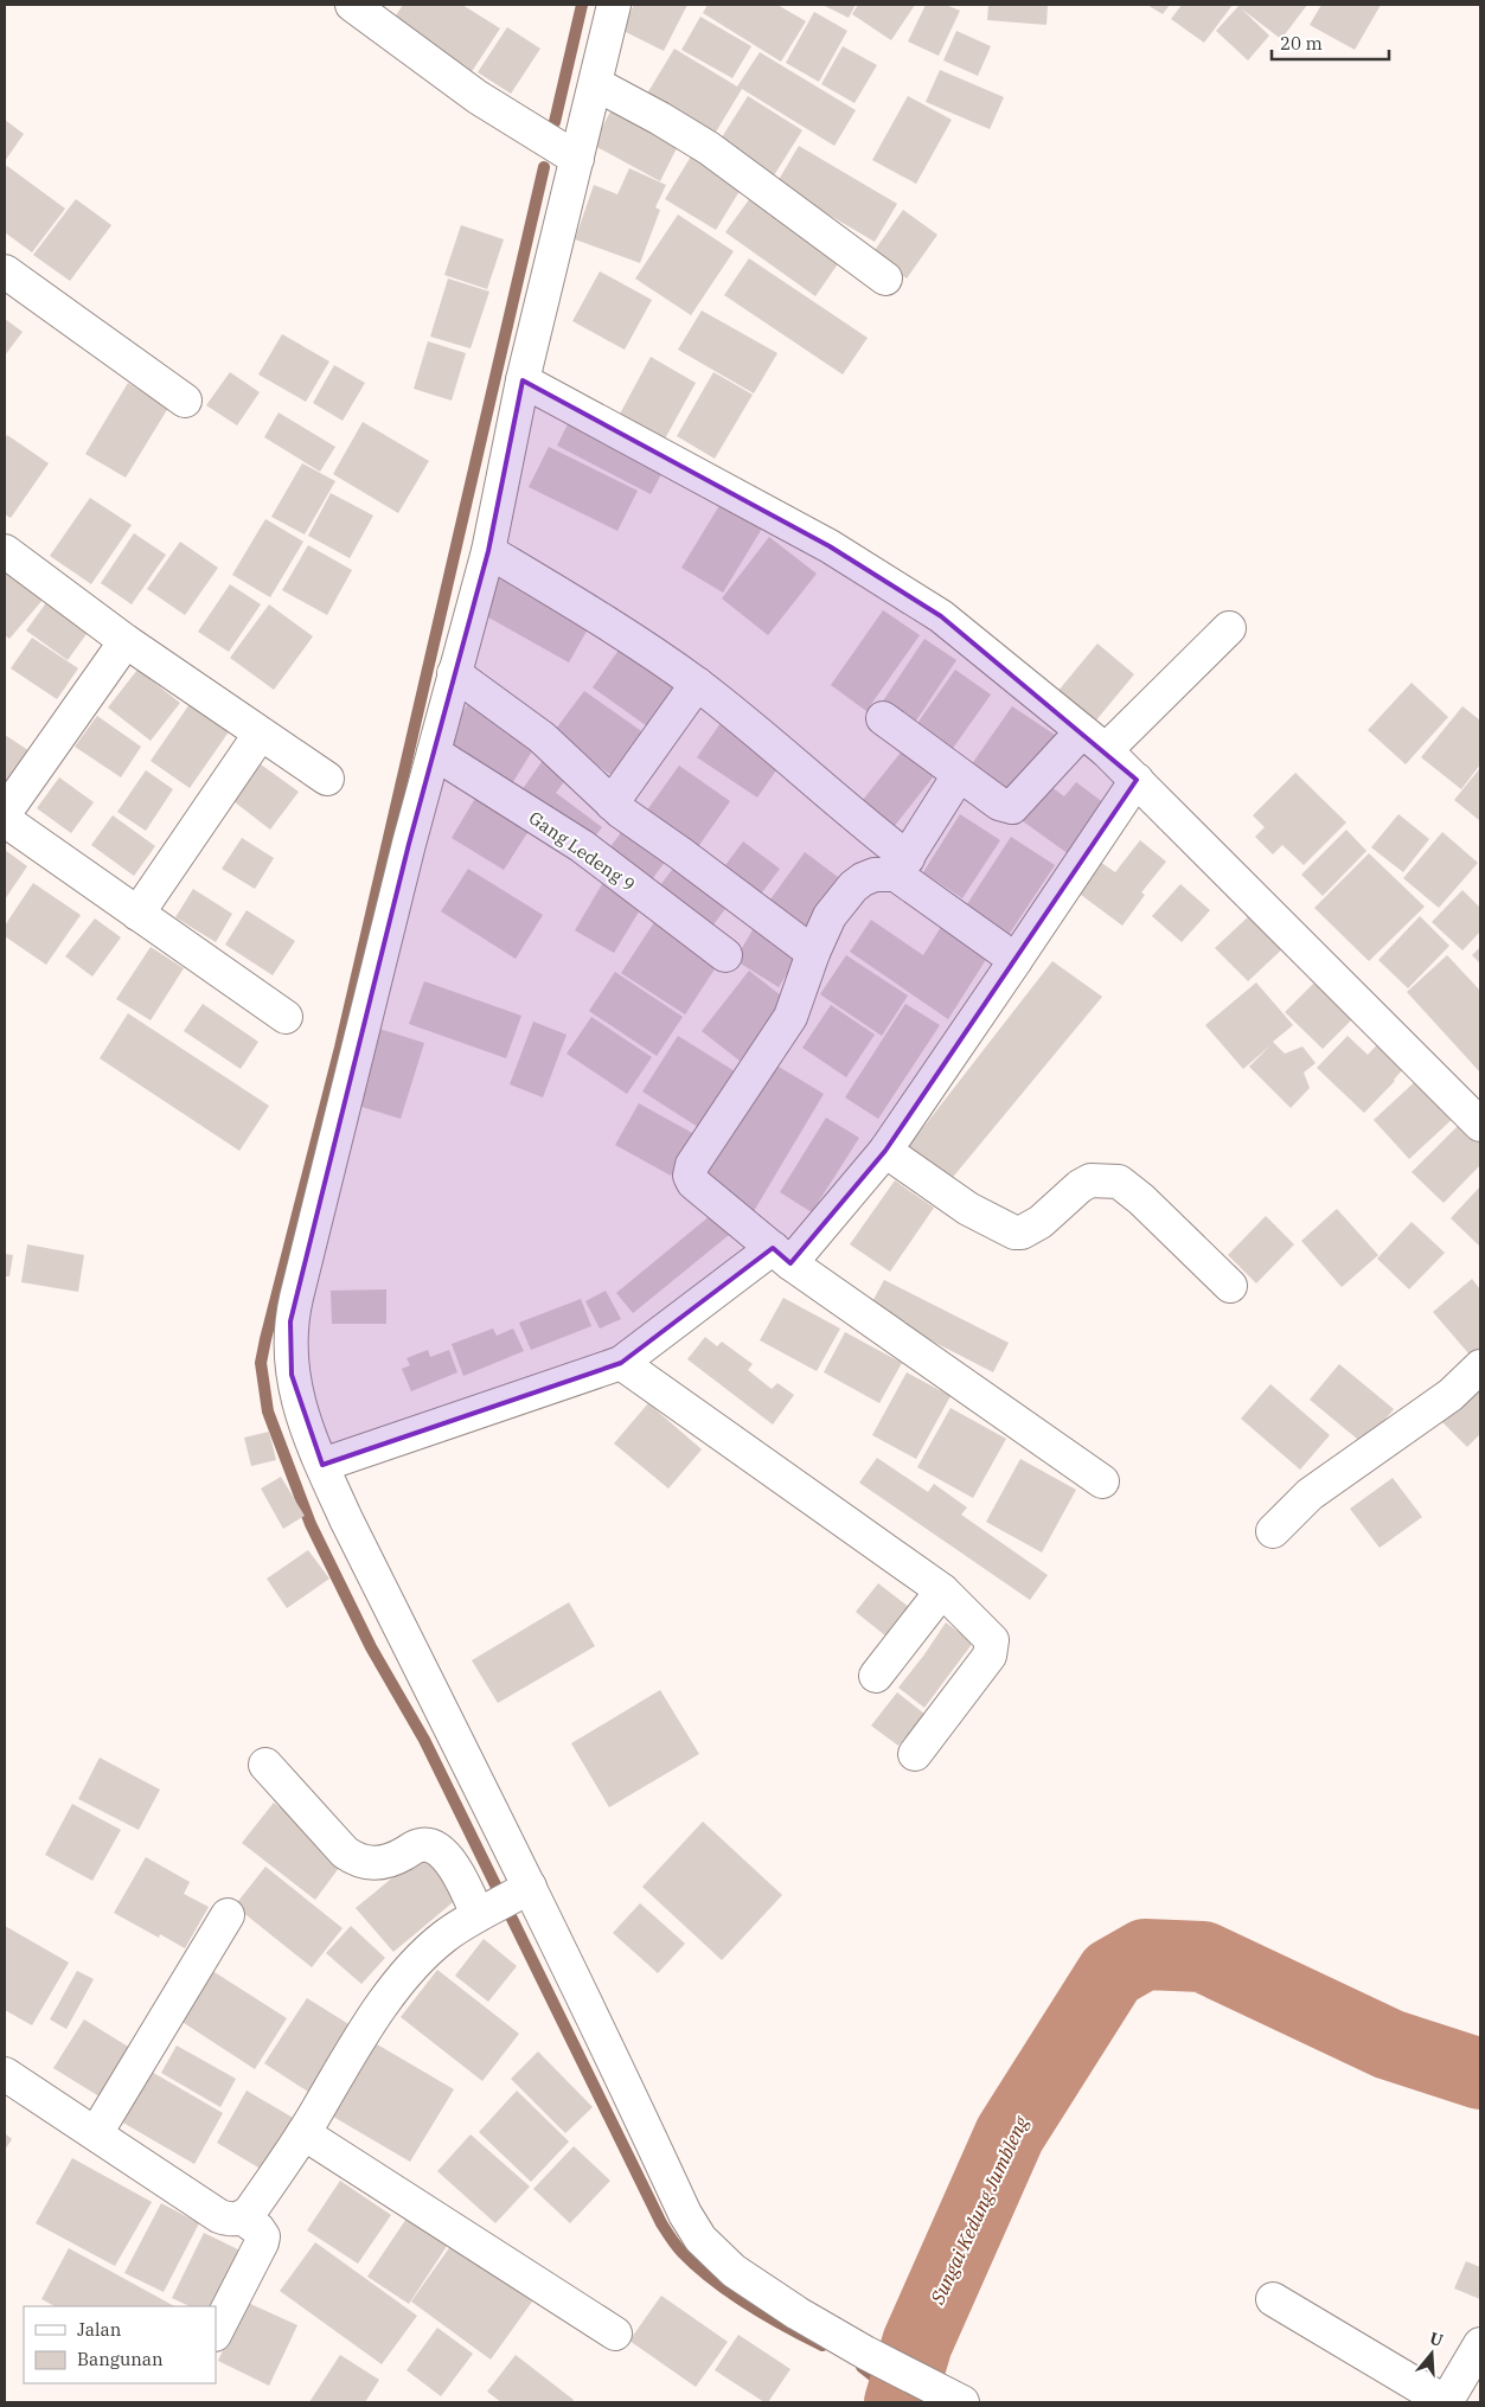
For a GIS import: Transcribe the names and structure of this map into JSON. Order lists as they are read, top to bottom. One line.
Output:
{"streets":{"street":["Gang Ledeng 9"]},"water":["Sungai Kedung Jumbleng"],"legend":["Jalan","Bangunan"],"scale_bar":"20 m","north":"top"}
